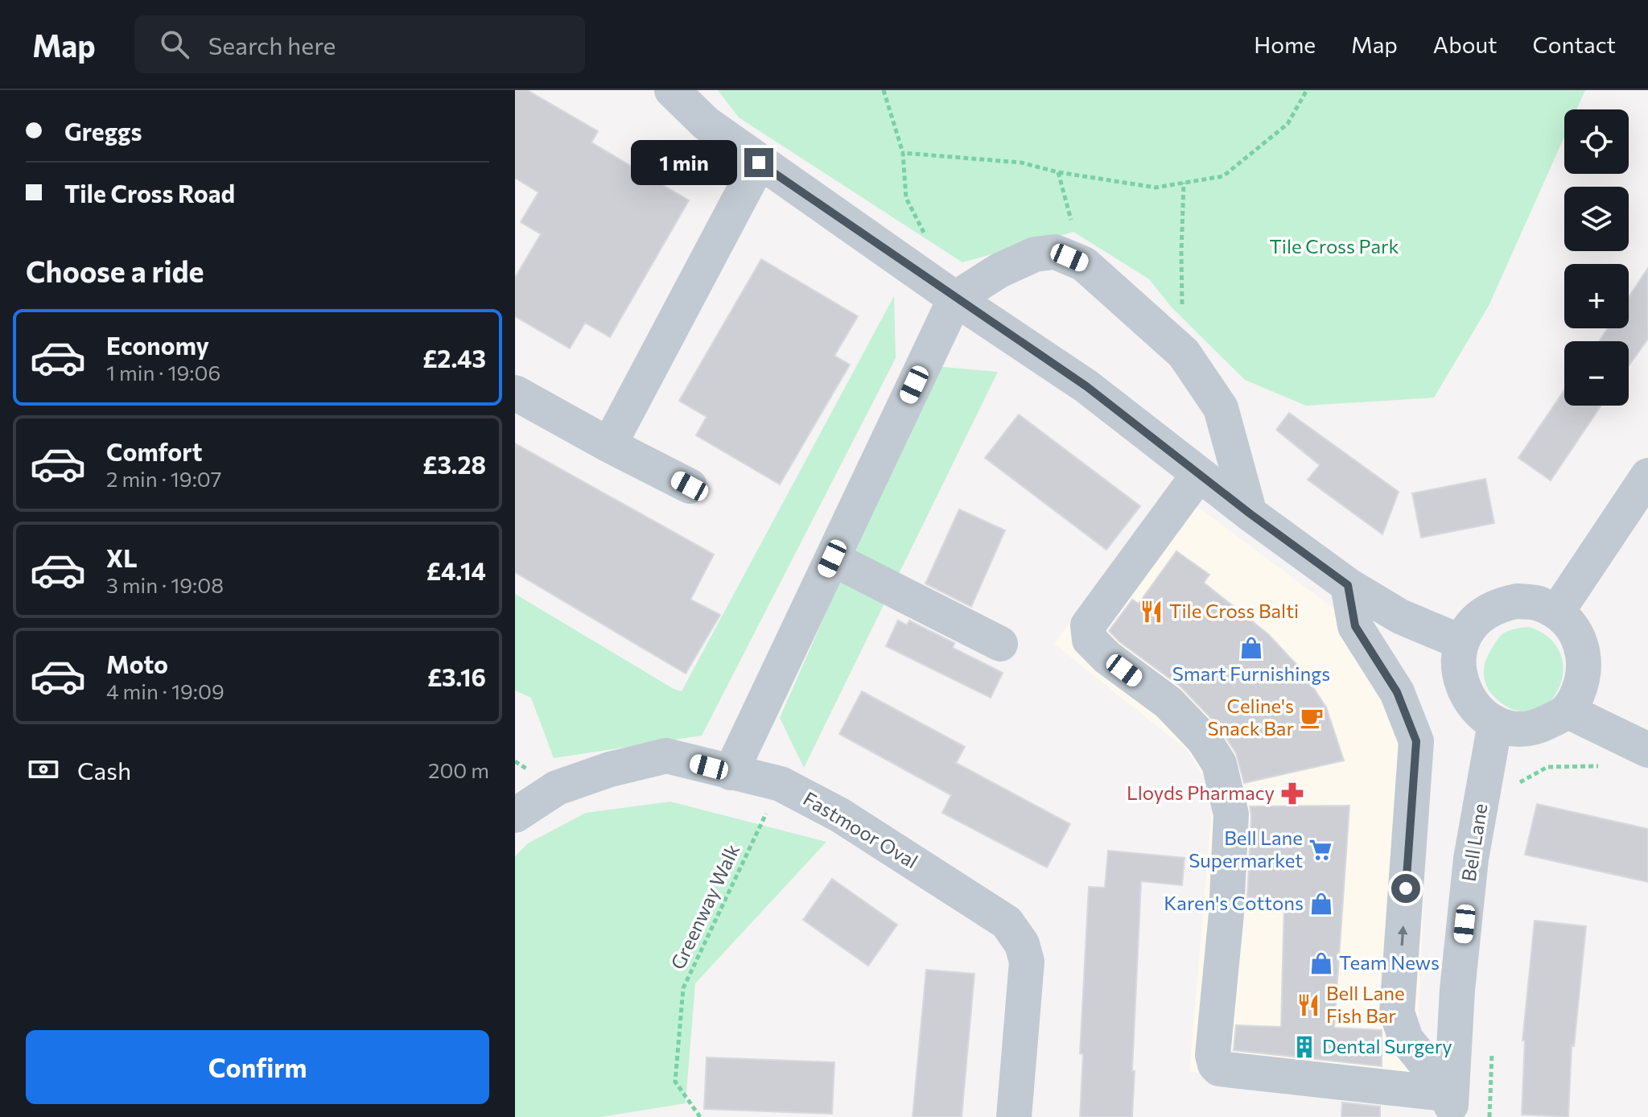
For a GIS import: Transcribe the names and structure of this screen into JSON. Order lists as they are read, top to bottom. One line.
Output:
{"streets":{"street":["Fastmoor Oval","Bell Lane"],"path":["Greenway Walk"]},"crossings":[["Fastmoor Oval","Greenway Walk"]],"parks":["Tile Cross Park"],"places":{"restaurant":["Tile Cross Balti","Bell Lane Fish Bar"],"shop":["Smart Furnishings","Karen's Cottons","Team News"],"cafe":["Celine's Snack Bar"],"pharmacy":["Lloyds Pharmacy"],"supermarket":["Bell Lane Supermarket"],"building":["Dental Surgery"]},"page":{"header":"Map","search":"Search here","nav":["Home","Map","About","Contact"],"banner":["Greggs","Tile Cross Road"],"map_buttons":["+","−"],"bubble":"1 min","heading":"Choose a ride","list":[{"name":"Economy","note":"1 min · 19:06","value":"£2.43"},{"name":"Comfort","note":"2 min · 19:07","value":"£3.28"},{"name":"XL","note":"3 min · 19:08","value":"£4.14"},{"name":"Moto","note":"4 min · 19:09","value":"£3.16"}],"pay":["Cash","200 m"],"buttons":"Confirm"}}
